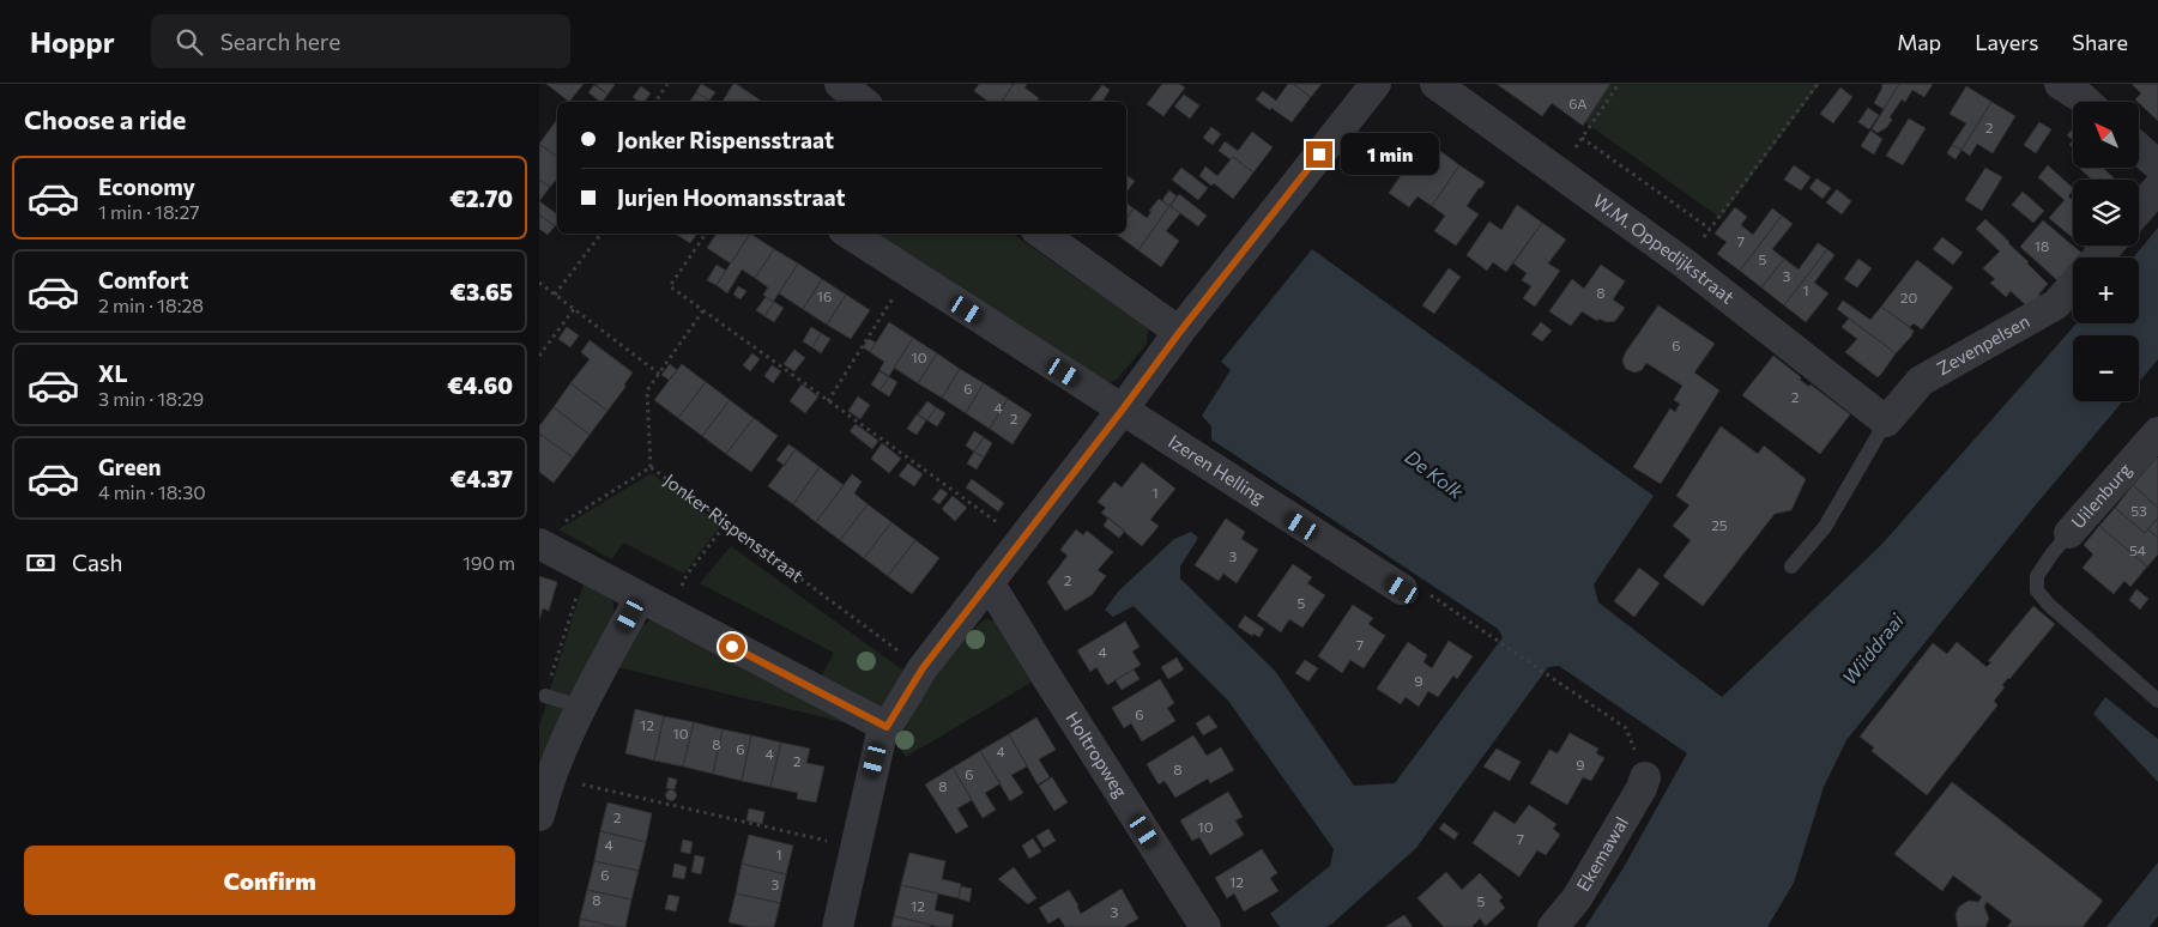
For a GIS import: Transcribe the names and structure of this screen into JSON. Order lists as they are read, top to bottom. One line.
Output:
{"streets":{"street":["W.M. Oppedijkstraat","Zevenpelsen","Izeren Helling","Uilenburg","Holtropweg","Ekemawal"],"path":["Jonker Rispensstraat"]},"crossings":[["W.M. Oppedijkstraat","Zevenpelsen"]],"water":["De Kolk","Wiiddraai"],"house_numbers":["6A","2","7","18","5","3","1","8","16","20","6","10","6","2","4","2","1","53","25","54","3","2","5","7","4","9","6","12","10","8","6","4","4","2","9","8","6","8","2","10","7","4","1","6","12","3","8","5","12","3"],"north":"top left","page":{"header":"Hoppr","search":"Search here","nav":["Map","Layers","Share"],"heading":"Choose a ride","map_buttons":["+","−"],"banner":["Jonker Rispensstraat","Jurjen Hoomansstraat"],"bubble":"1 min","list":[{"name":"Economy","note":"1 min · 18:27","value":"€2.70"},{"name":"Comfort","note":"2 min · 18:28","value":"€3.65"},{"name":"XL","note":"3 min · 18:29","value":"€4.60"},{"name":"Green","note":"4 min · 18:30","value":"€4.37"}],"pay":["Cash","190 m"],"buttons":"Confirm"}}
